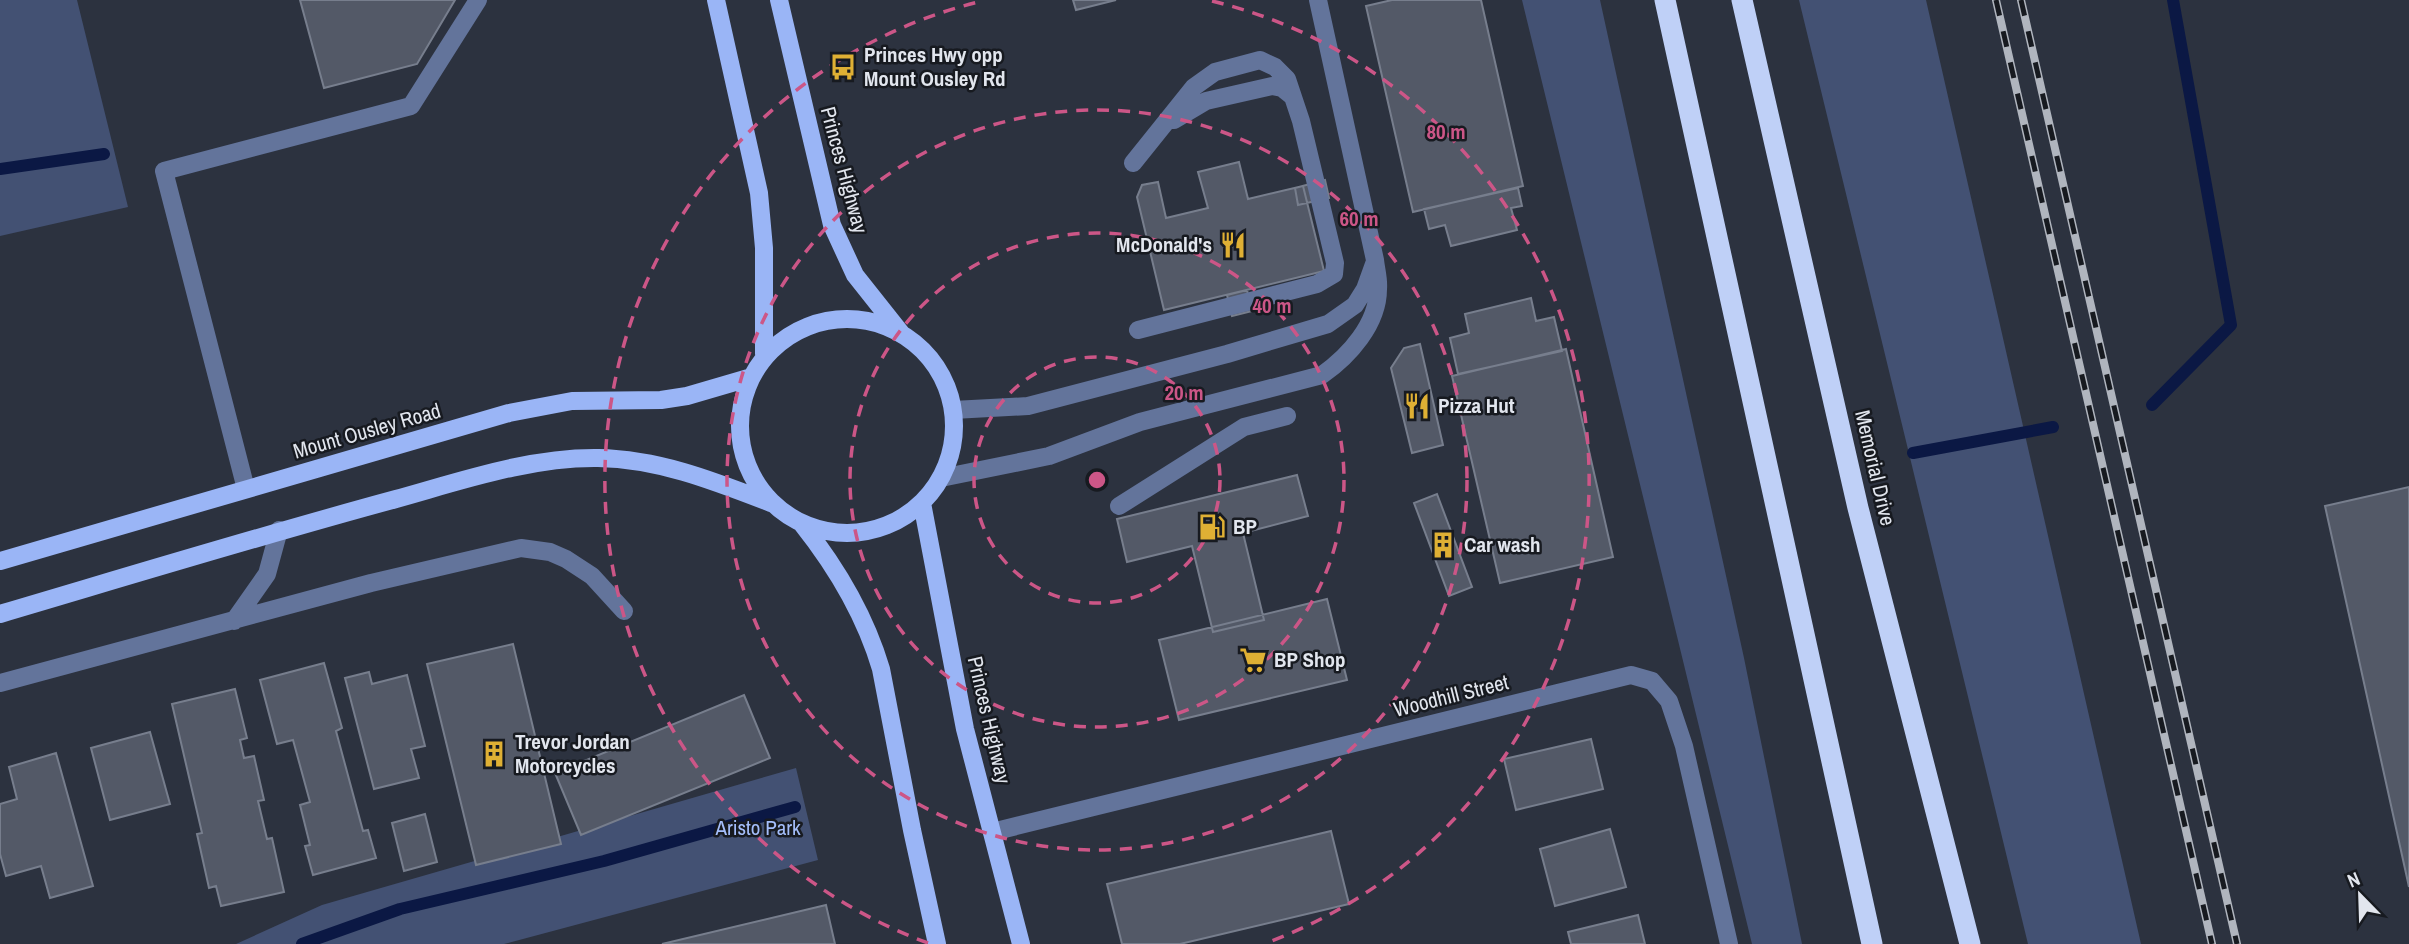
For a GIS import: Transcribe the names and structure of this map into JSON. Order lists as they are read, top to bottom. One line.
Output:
{"streets":{"highway":["Memorial Drive"],"main road":["Princes Highway","Mount Ousley Road"],"street":["Woodhill Street"]},"crossings":[["Princes Highway","Mount Ousley Road"],["Princes Highway","Woodhill Street"]],"parks":["Aristo Park"],"places":{"bus stop":["Princes Hwy opp Mount Ousley Rd"],"restaurant":["McDonald's","Pizza Hut"],"fuel station":["BP"],"building":["Car wash","Trevor Jordan Motorcycles"],"supermarket":["BP Shop"]},"north":"top left","rings":["80 m","60 m","40 m","20 m"]}
